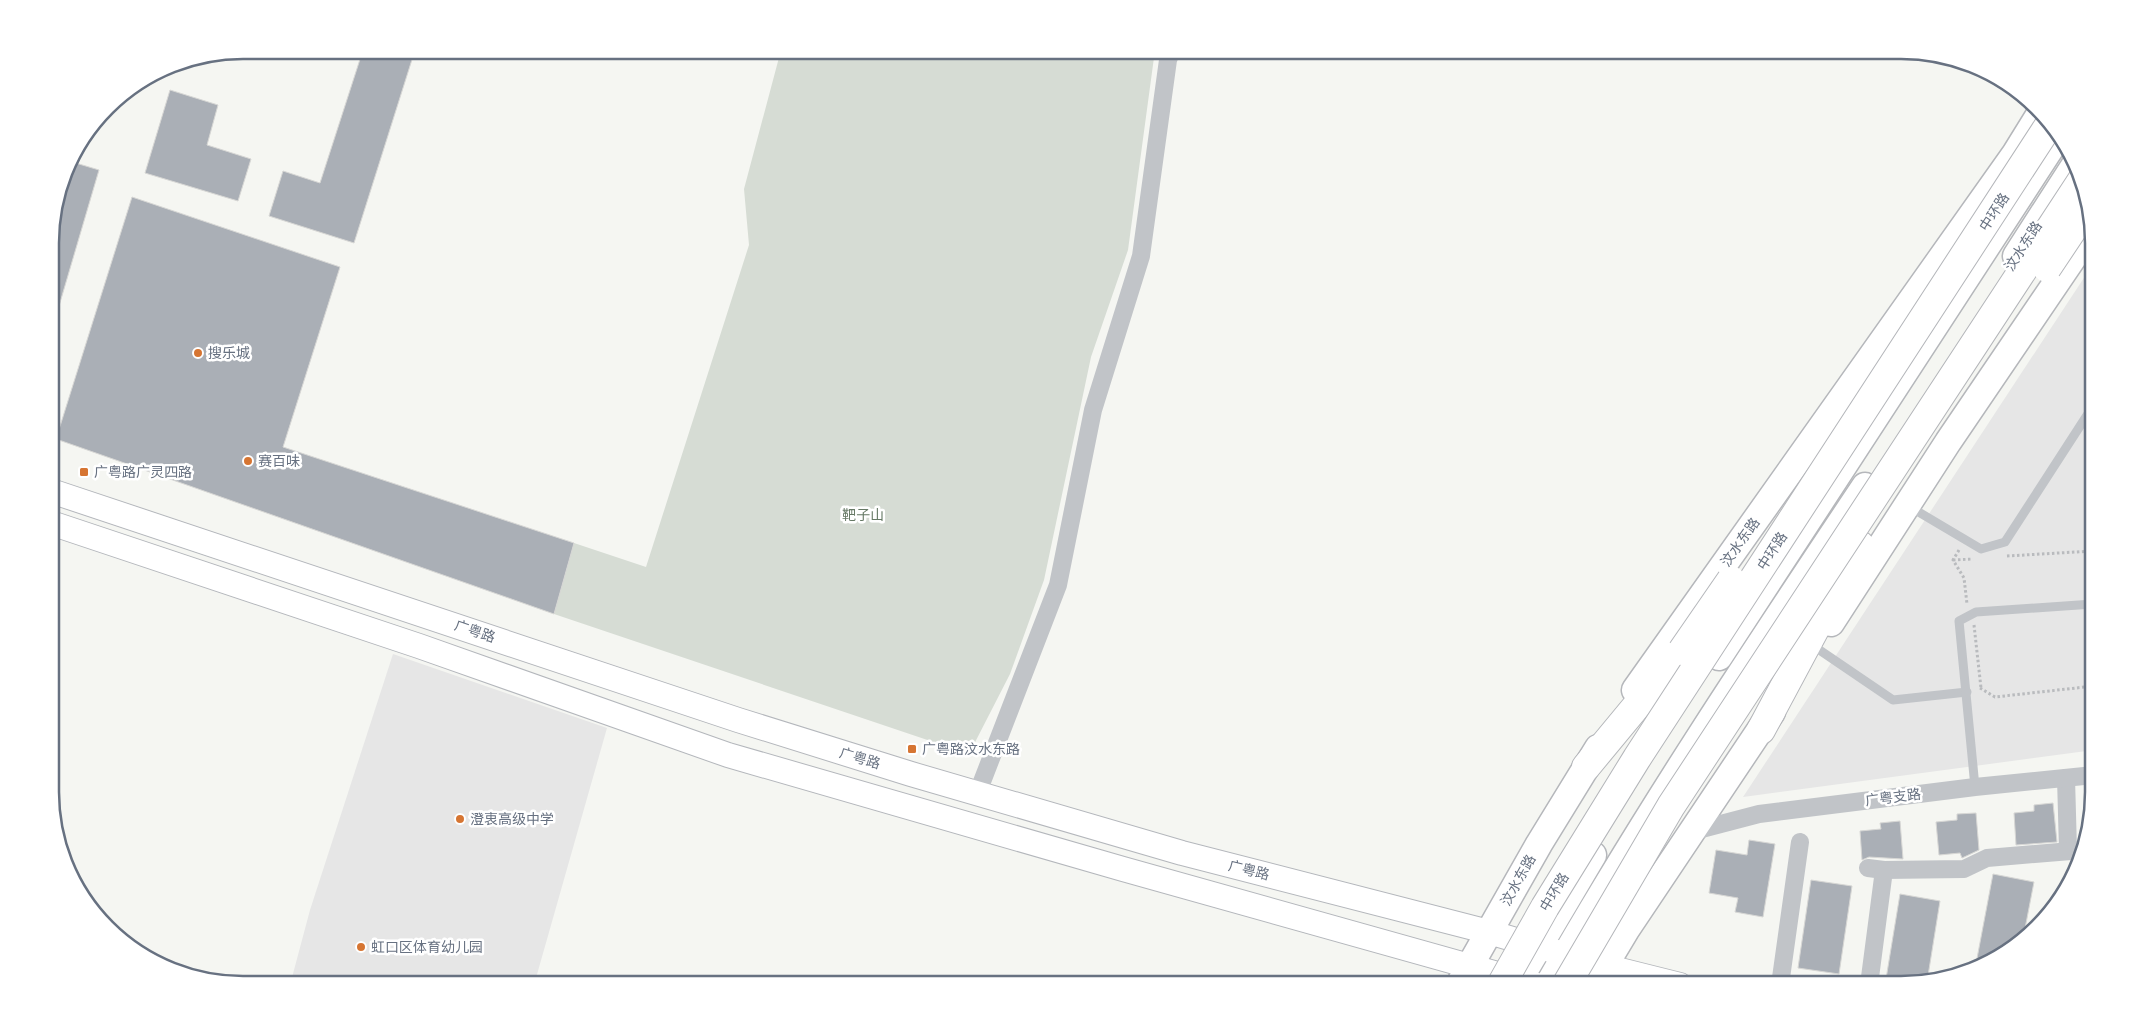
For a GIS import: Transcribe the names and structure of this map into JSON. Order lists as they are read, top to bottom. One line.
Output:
{"streets":{"highway":["中环路"],"main road":["汶水东路","广粤路"],"street":["广粤支路"]},"crossings":[["汶水东路","广粤路"]],"parks":["靶子山"],"places":{"other":["搜乐城","赛百味","澄衷高级中学","虹口区体育幼儿园"],"transit":["广粤路广灵四路","广粤路汶水东路"]}}
